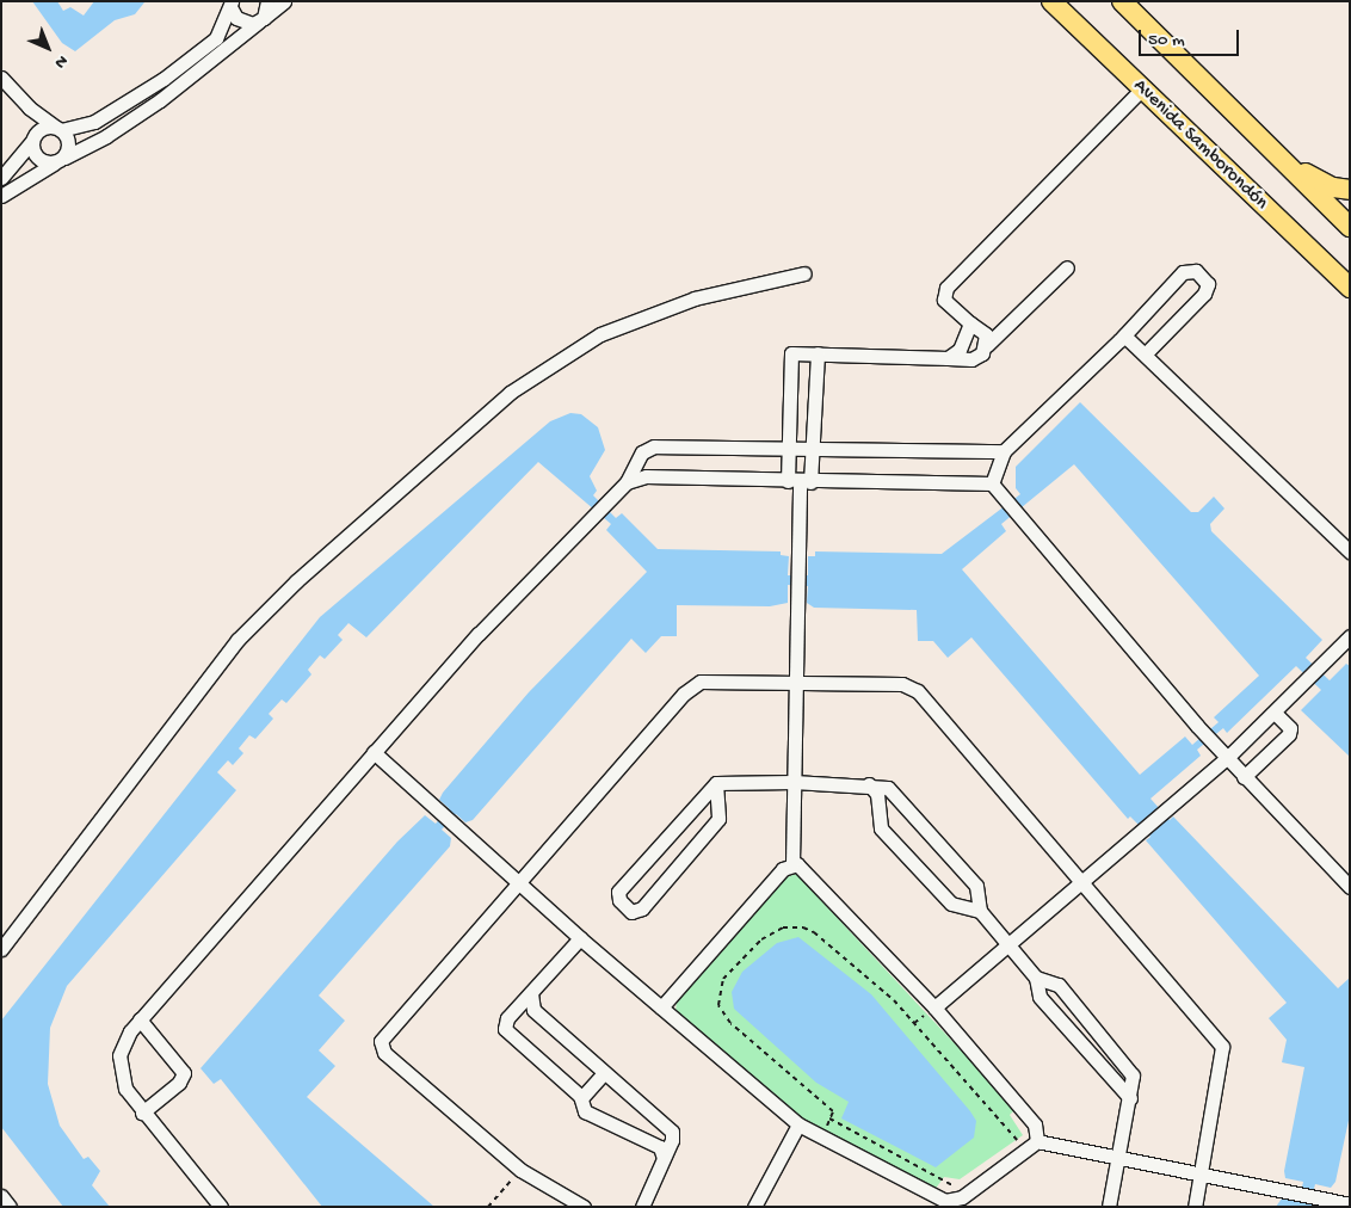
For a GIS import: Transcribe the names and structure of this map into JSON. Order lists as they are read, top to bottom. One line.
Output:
{"streets":{"highway":["Avenida Samborondón"]},"scale_bar":"50 m","north":"bottom right"}
